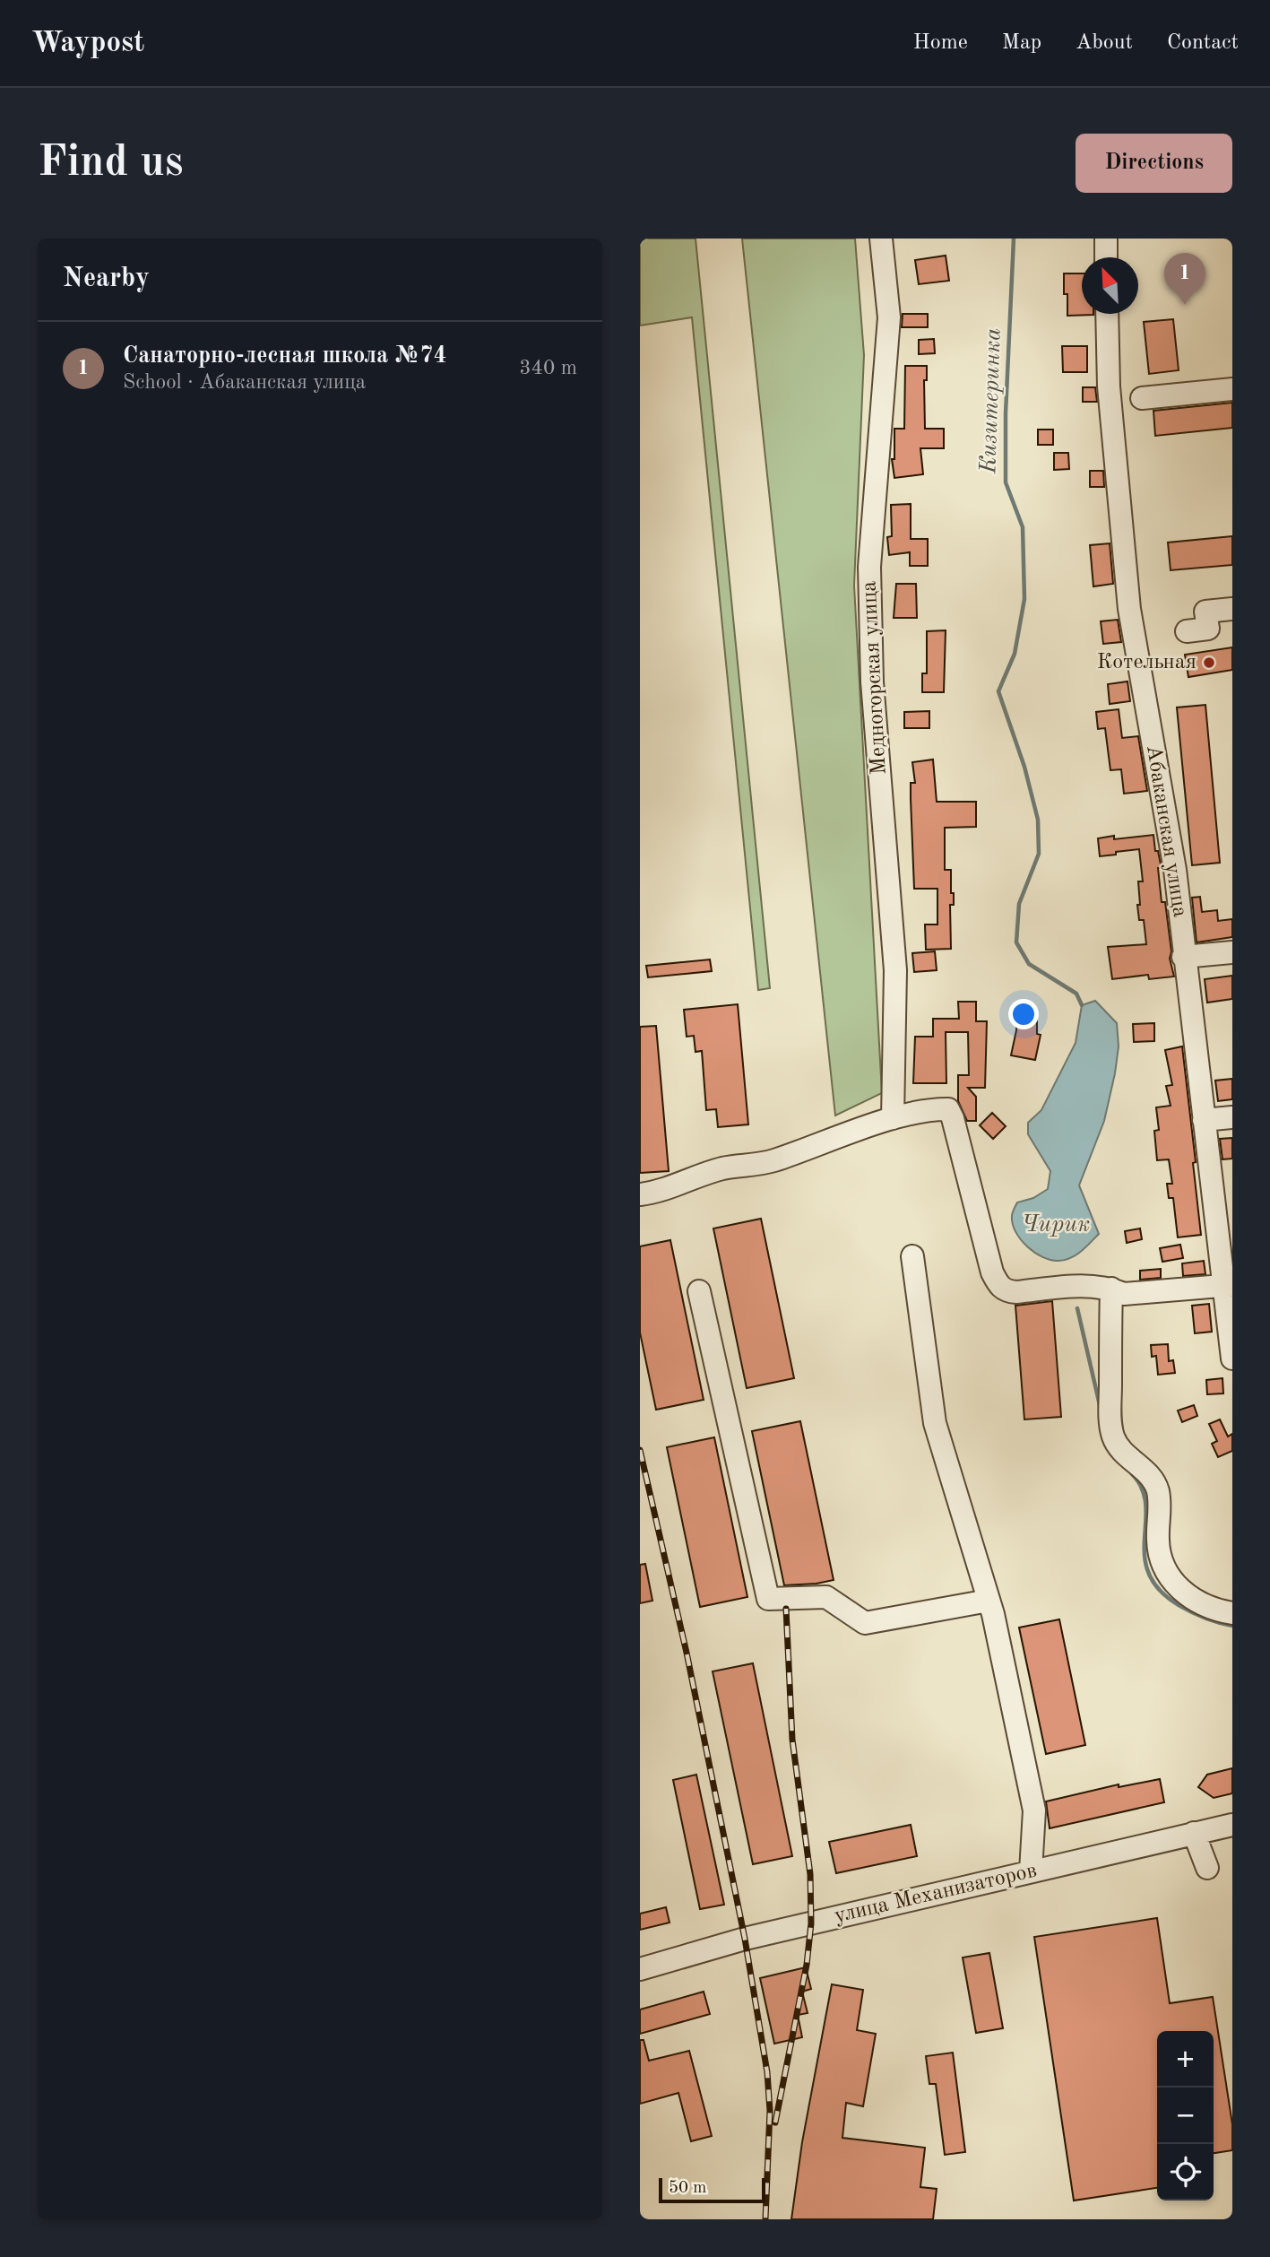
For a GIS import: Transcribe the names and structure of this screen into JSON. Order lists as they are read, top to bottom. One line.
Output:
{"streets":{"street":["Медногорская улица","Абаканская улица","улица Механизаторов"]},"water":["Кизитеринка","Чирик"],"places":["Котельная"],"scale_bar":"50 m","north":"top left","page":{"header":"Waypost","nav":["Home","Map","About","Contact"],"buttons":"Directions","title":"Find us","heading":"Nearby","pins":"1","list":[{"mark":"1","name":"Санаторно-лесная школа №74","note":"School · Абаканская улица","value":"340 m"}],"map_buttons":["+","−"],"scale":"50 m"}}
